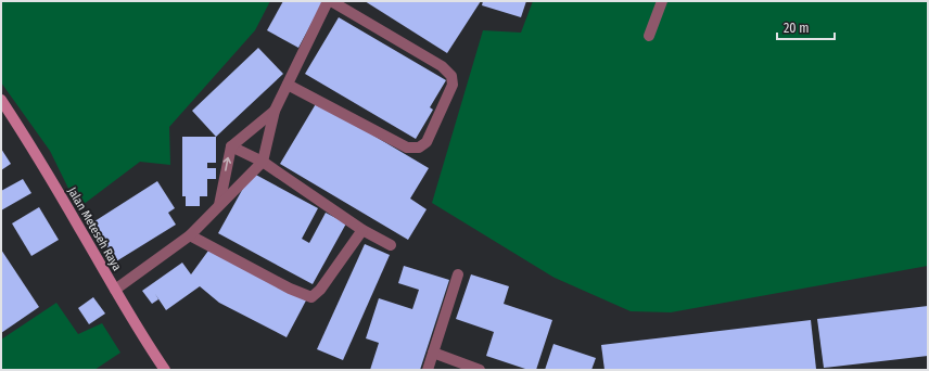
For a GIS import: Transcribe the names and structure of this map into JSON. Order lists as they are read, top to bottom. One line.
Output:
{"streets":{"main road":["Jalan Meteseh Raya"]},"scale_bar":"20 m"}
